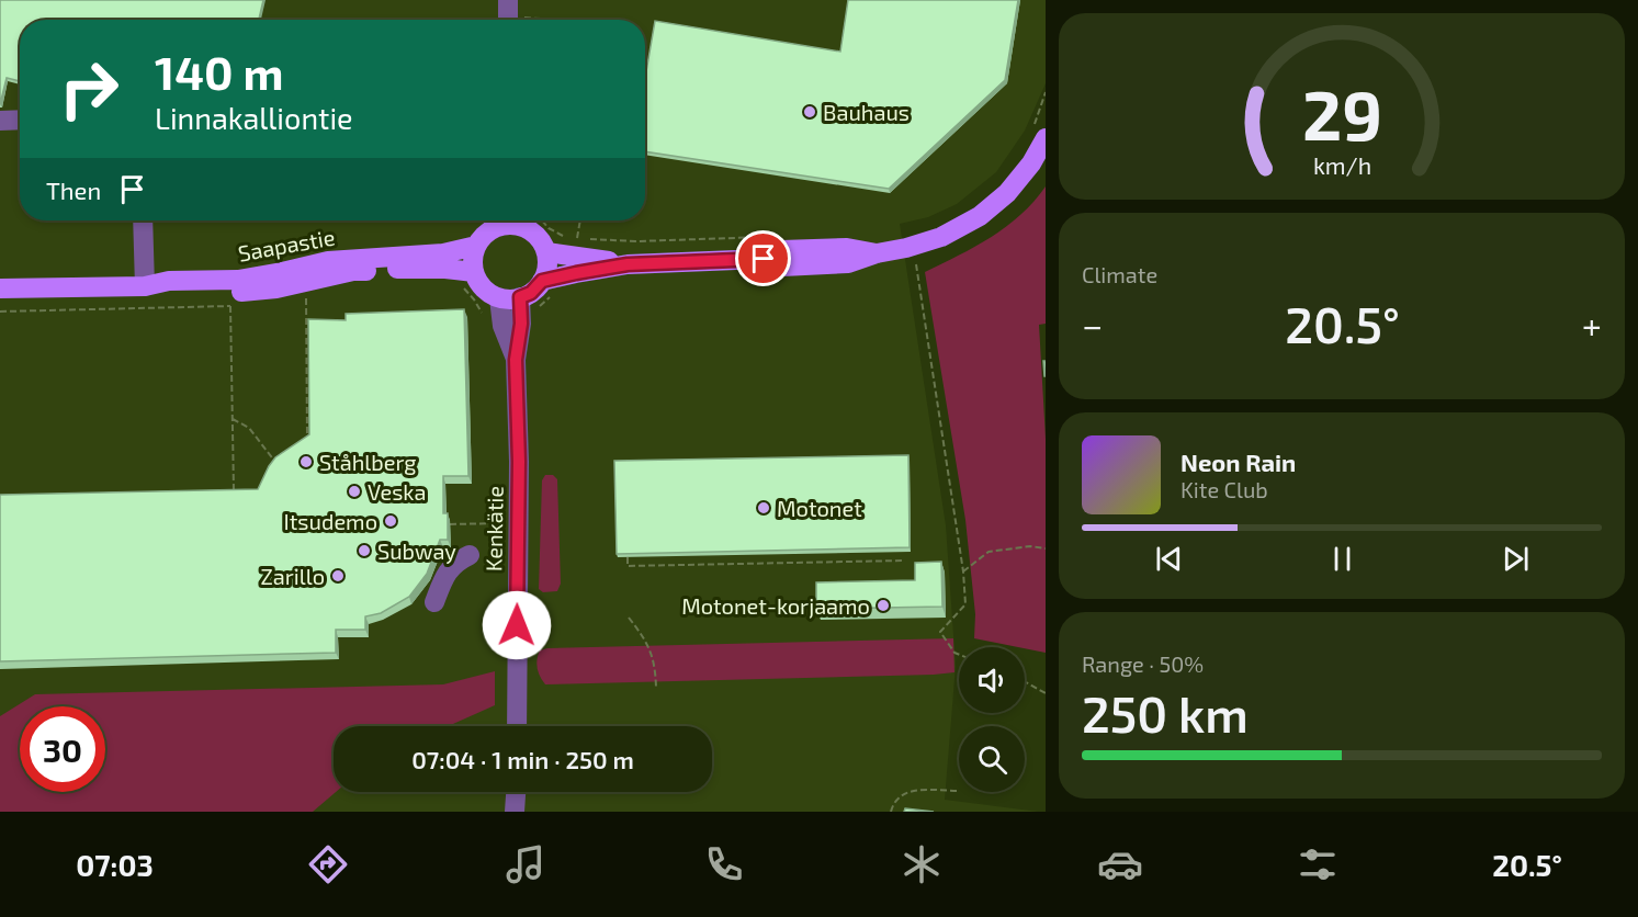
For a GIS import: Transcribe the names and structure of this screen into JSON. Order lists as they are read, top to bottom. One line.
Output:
{"streets":{"main road":["Saapastie"],"street":["Kenkätie"]},"places":["Bauhaus","Ståhlberg","Veska","Motonet","Itsudemo","Subway","Zarillo","Motonet-korjaamo"],"page":{"turn":["140 m","Linnakalliontie"],"then":"Then","tile":["Climate",["Range · 50%","250 km"]],"heat":["−","20.5°","+"],"song":["Neon Rain","Kite Club"],"limit":"30","trip":"07:04 · 1 min · 250 m","tabs":["07:03","20.5°"],"gauge":["29","km/h"]}}
